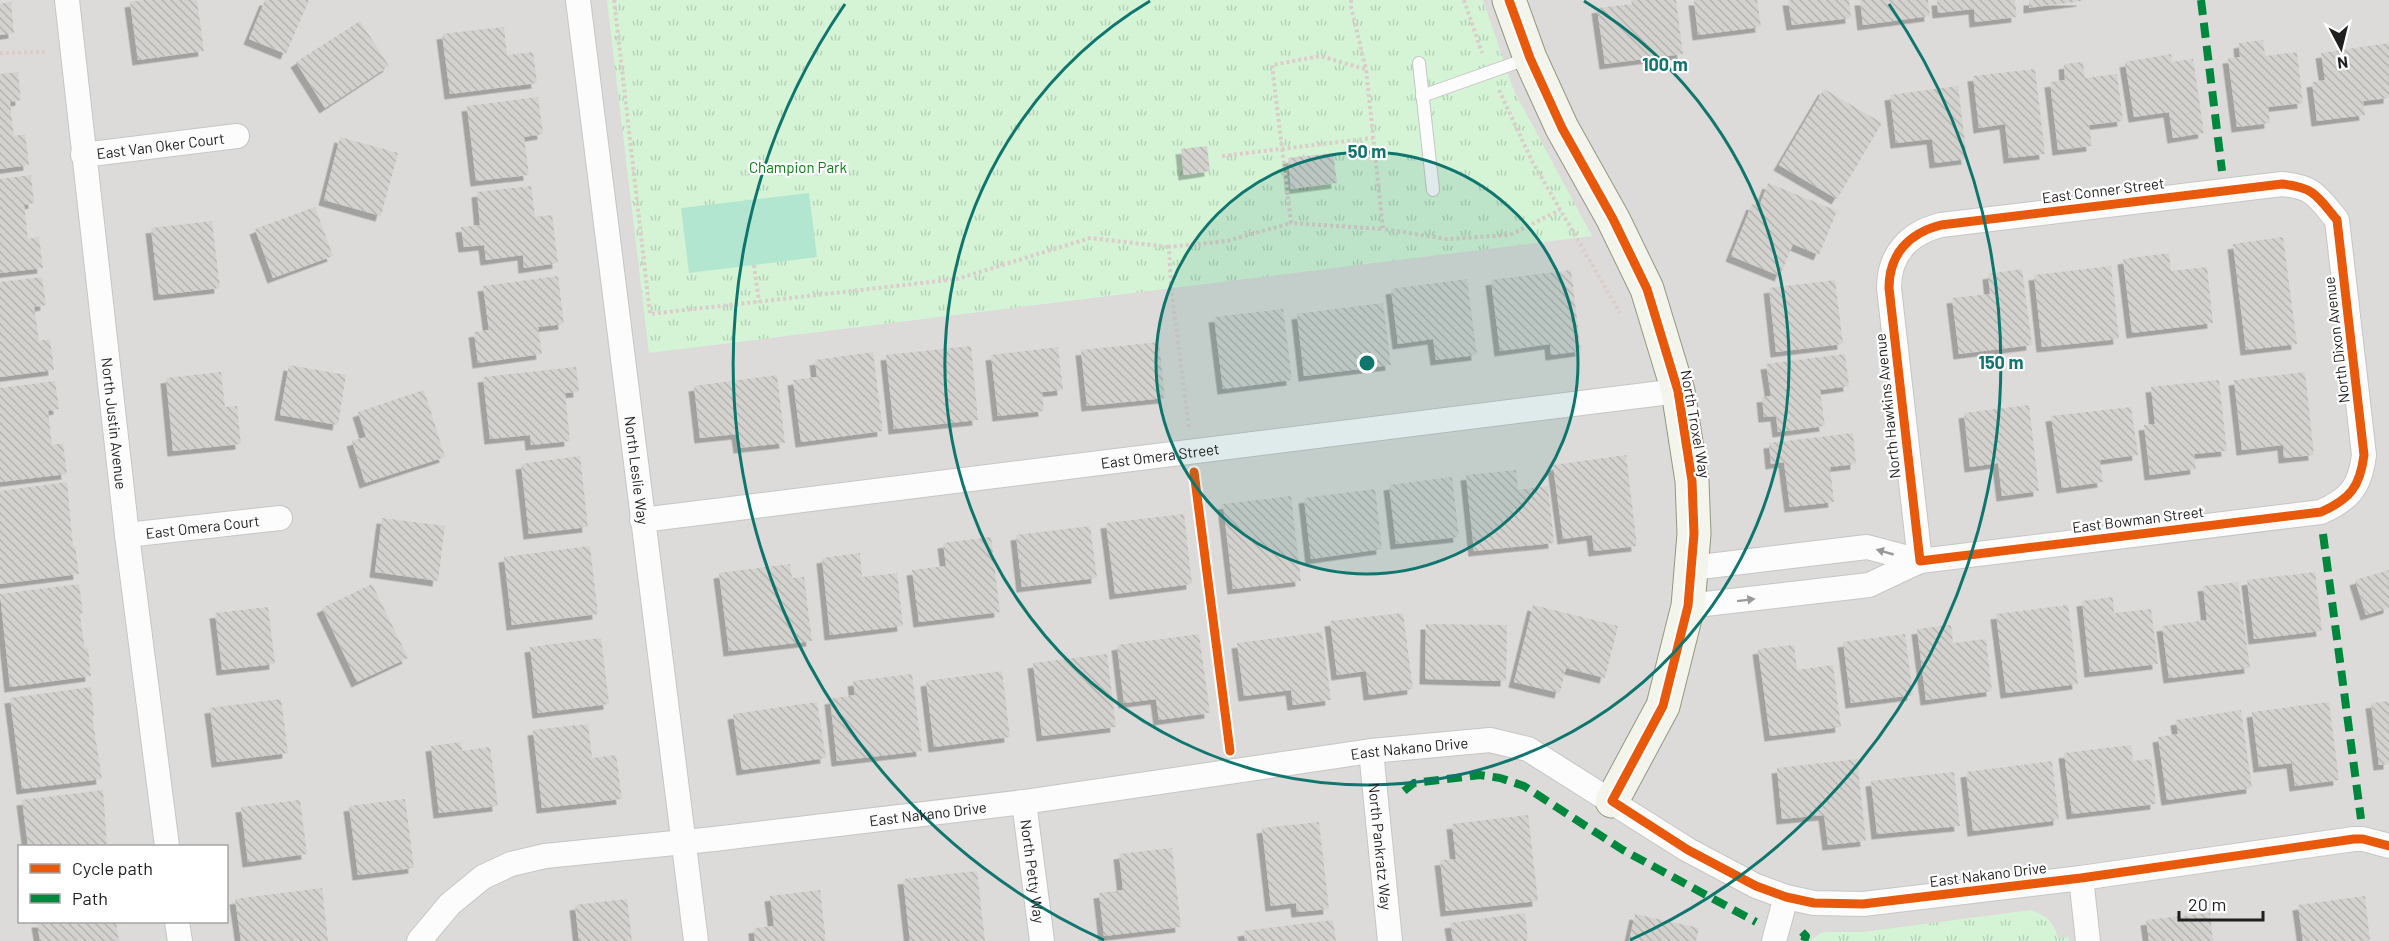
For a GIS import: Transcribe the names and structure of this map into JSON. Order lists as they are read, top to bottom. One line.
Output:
{"streets":{"street":["East Van Oker Court","East Conner Street","North Dixon Avenue","North Hawkins Avenue","North Justin Avenue","North Troxel Way","East Omera Street","North Leslie Way","East Bowman Street","East Omera Court","East Nakano Drive","North Pankratz Way","North Petty Way"]},"crossings":[["East Van Oker Court","North Justin Avenue"],["East Conner Street","North Dixon Avenue"],["East Conner Street","North Hawkins Avenue"],["North Dixon Avenue","East Bowman Street"],["North Hawkins Avenue","East Bowman Street"],["North Justin Avenue","East Omera Court"],["North Troxel Way","East Omera Street"],["North Troxel Way","East Bowman Street"],["North Troxel Way","East Nakano Drive"],["East Omera Street","North Leslie Way"],["North Leslie Way","East Nakano Drive"],["East Nakano Drive","North Pankratz Way"],["East Nakano Drive","North Petty Way"]],"parks":["Champion Park"],"legend":["Cycle path","Path"],"scale_bar":"20 m","north":"bottom","rings":["100 m","50 m","150 m"]}
